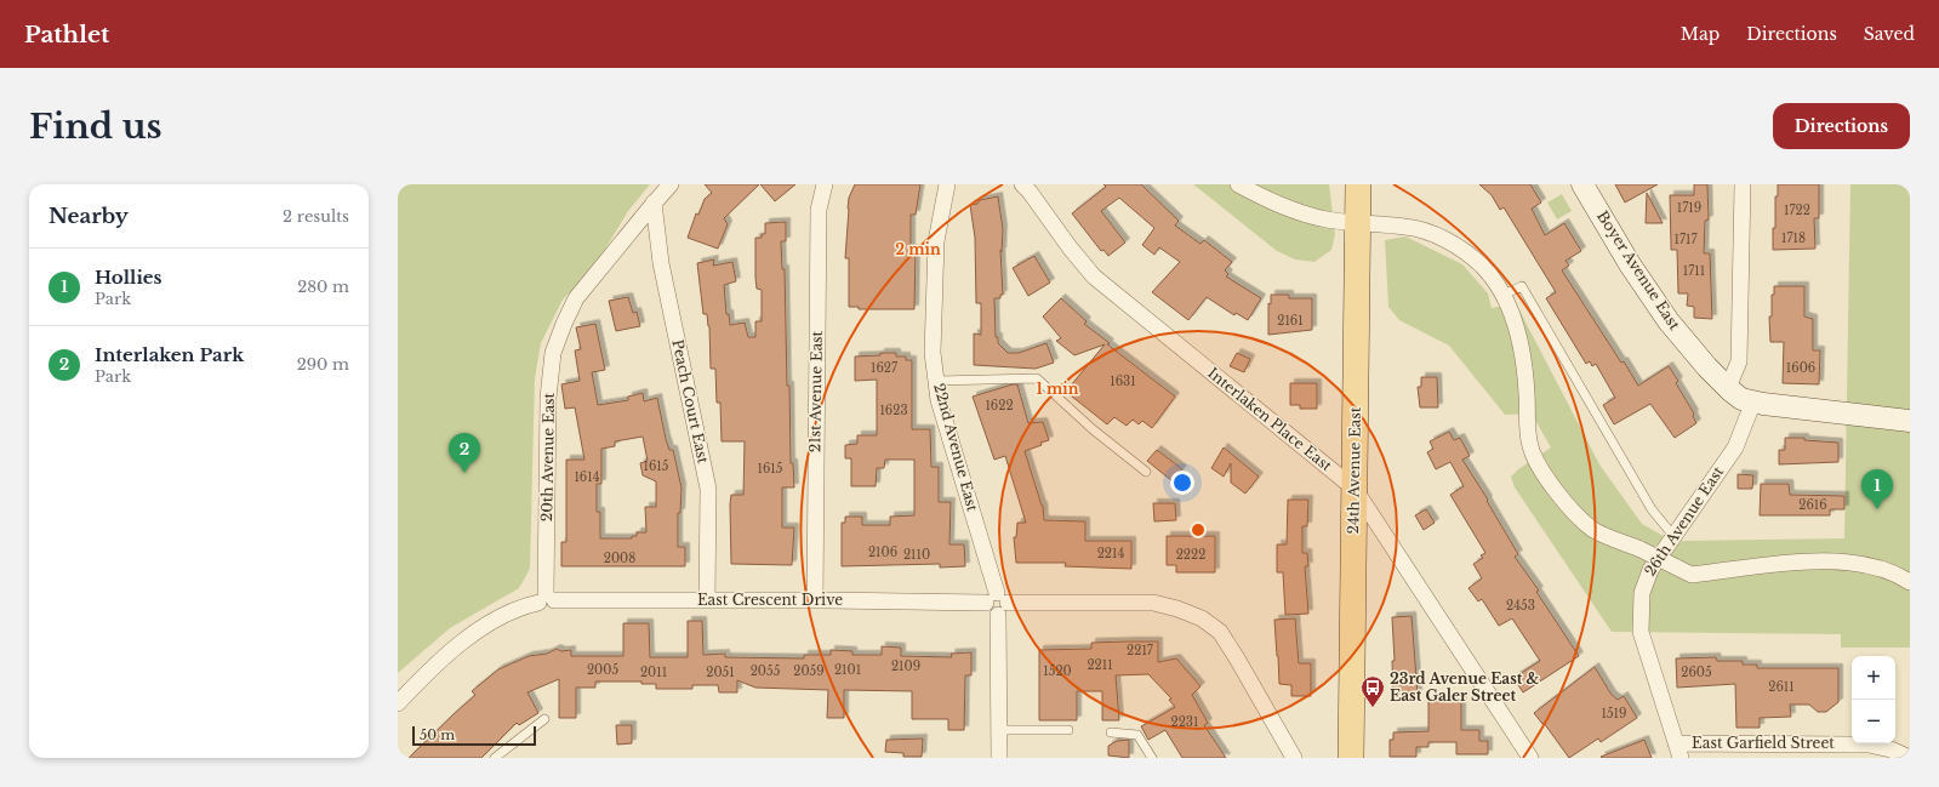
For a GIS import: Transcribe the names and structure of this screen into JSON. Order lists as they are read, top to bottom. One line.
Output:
{"streets":{"main road":["24th Avenue East"],"street":["Boyer Avenue East","21st Avenue East","Peach Court East","Interlaken Place East","22nd Avenue East","20th Avenue East","26th Avenue East","East Crescent Drive","East Garfield Street"]},"crossings":[["Boyer Avenue East","26th Avenue East"],["21st Avenue East","East Crescent Drive"],["Peach Court East","20th Avenue East"],["Peach Court East","East Crescent Drive"],["Interlaken Place East","24th Avenue East"],["22nd Avenue East","East Crescent Drive"],["20th Avenue East","East Crescent Drive"],["26th Avenue East","East Garfield Street"]],"places":{"bus stop":["23rd Avenue East & East Galer Street"]},"house_numbers":["1719","1722","1718","1717","1711","2161","1627","1606","1631","1622","1623","1615","1615","1614","2616","2106","2214","2110","2222","2008","2453","2217","2211","2109","2005","2101","2055","2059","1520","2011","2051","2605","2611","1519","2231"],"scale_bar":"50 m","page":{"header":"Pathlet","nav":["Map","Directions","Saved"],"buttons":"Directions","title":"Find us","heading":["Nearby","2 results"],"list":[{"mark":"1","name":"Hollies","note":"Park","value":"280 m"},{"mark":"2","name":"Interlaken Park","note":"Park","value":"290 m"}],"pins":["2","1"],"map_buttons":["+","−"],"scale":"50 m"},"rings":["2 min","1 min"]}
